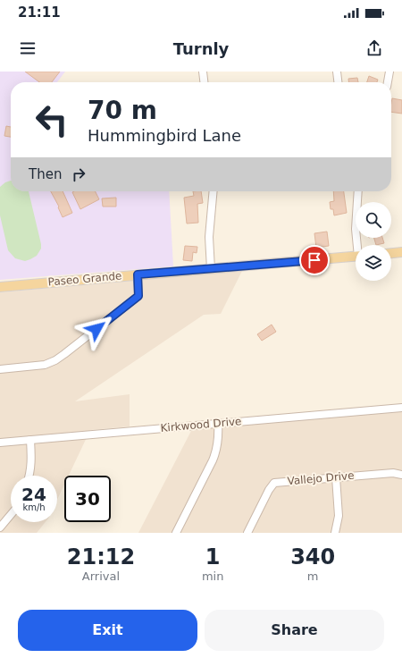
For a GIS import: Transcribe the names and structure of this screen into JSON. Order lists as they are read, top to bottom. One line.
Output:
{"streets":{"main road":["Paseo Grande"],"street":["Kirkwood Drive","Vallejo Drive"]},"page":{"status":"21:11","header":"Turnly","turn":["70 m","Hummingbird Lane"],"then":"Then","speed":"24 km/h","limit":"30","eta":["21:12","Arrival","1","min","340","m"],"buttons":["Exit","Share"]}}
